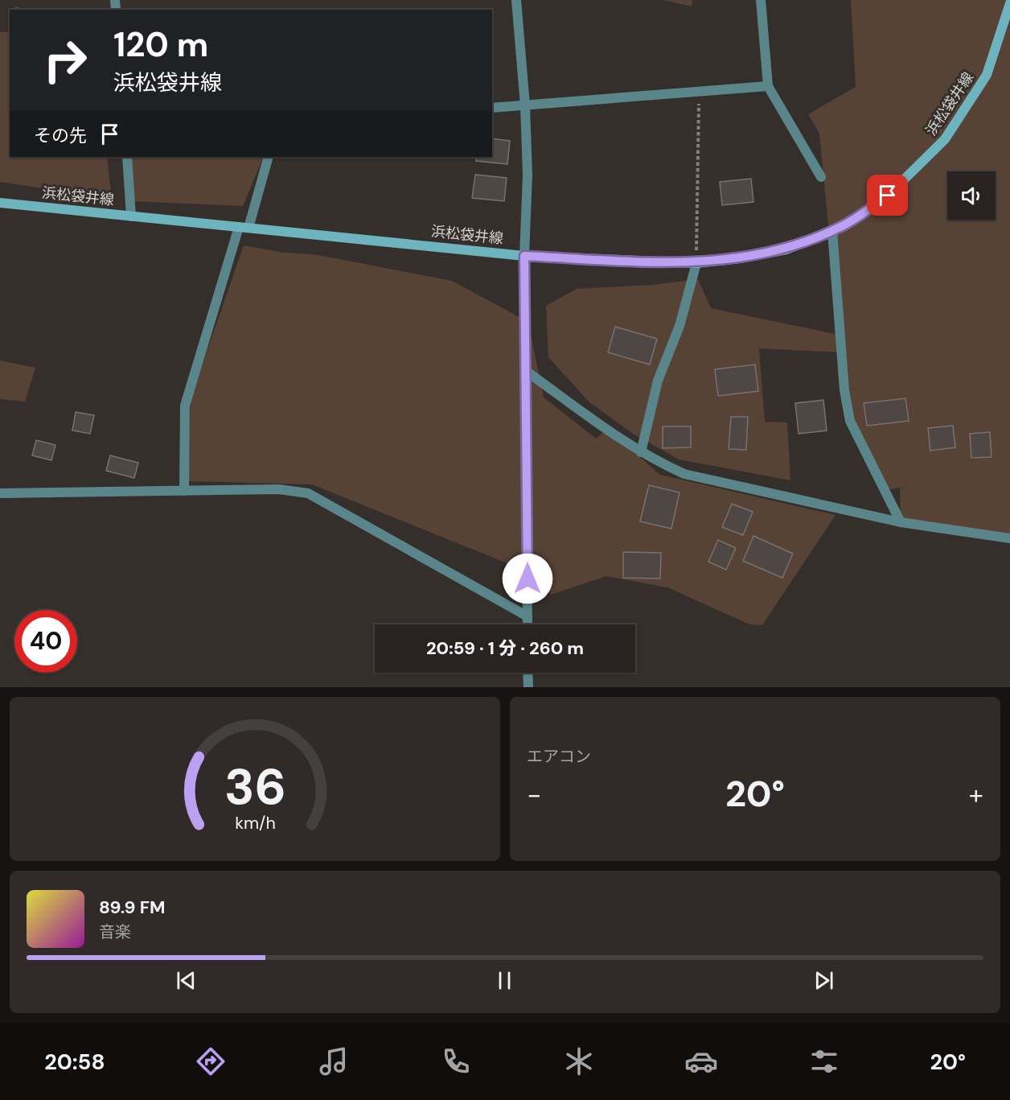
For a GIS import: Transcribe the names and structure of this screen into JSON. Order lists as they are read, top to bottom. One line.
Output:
{"streets":{"main road":["浜松袋井線"]},"page":{"turn":["120 m","浜松袋井線"],"then":"その先","limit":"40","trip":"20:59 · 1 分 · 260 m","tile":"エアコン","heat":["−","20°","+"],"song":["89.9 FM","音楽"],"tabs":["20:58","20°"],"gauge":["36","km/h"]}}
